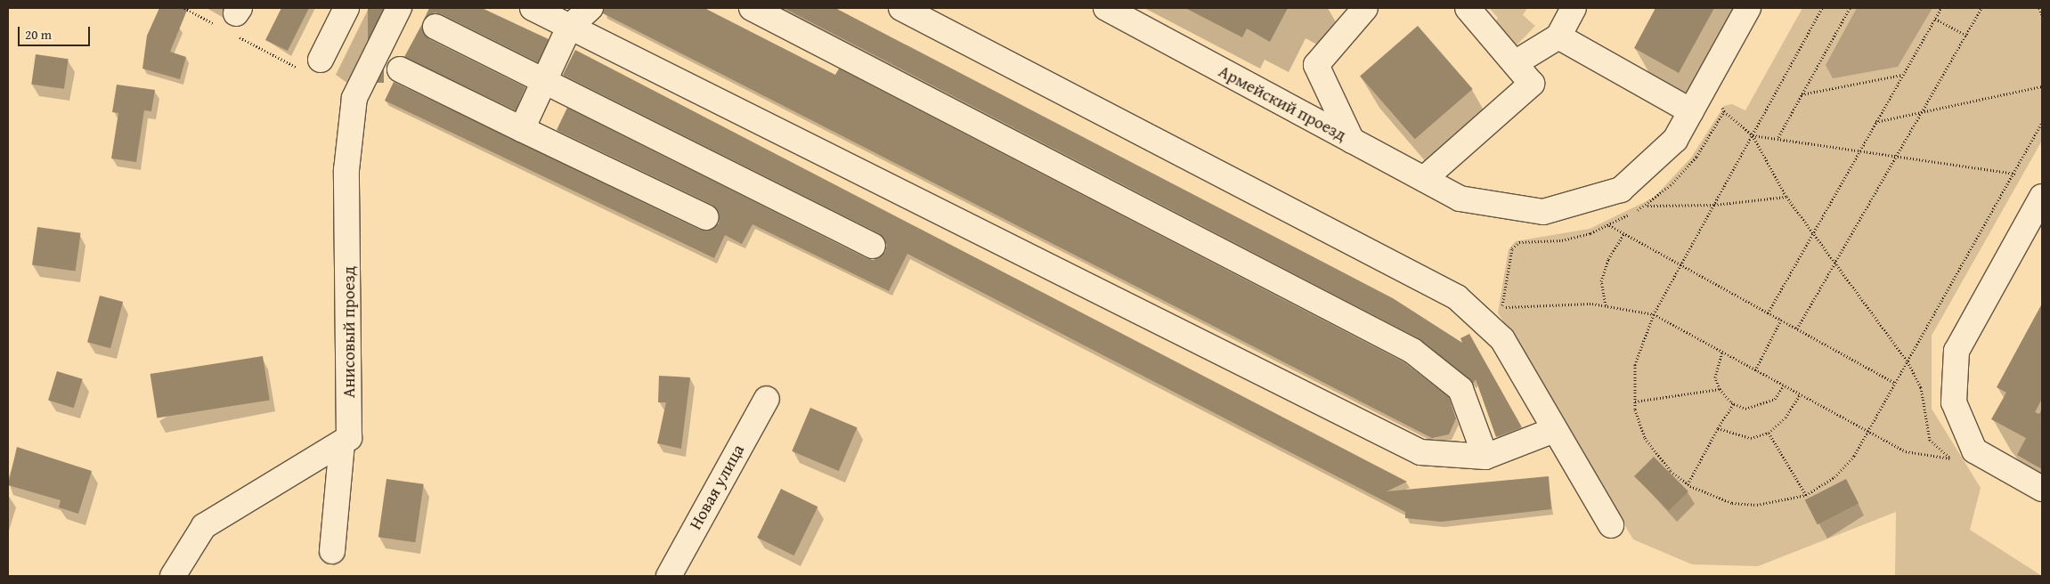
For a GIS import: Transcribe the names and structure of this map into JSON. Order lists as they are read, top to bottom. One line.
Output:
{"streets":{"street":["Армейский проезд","Анисовый проезд","Новая улица"]},"scale_bar":"20 m"}
